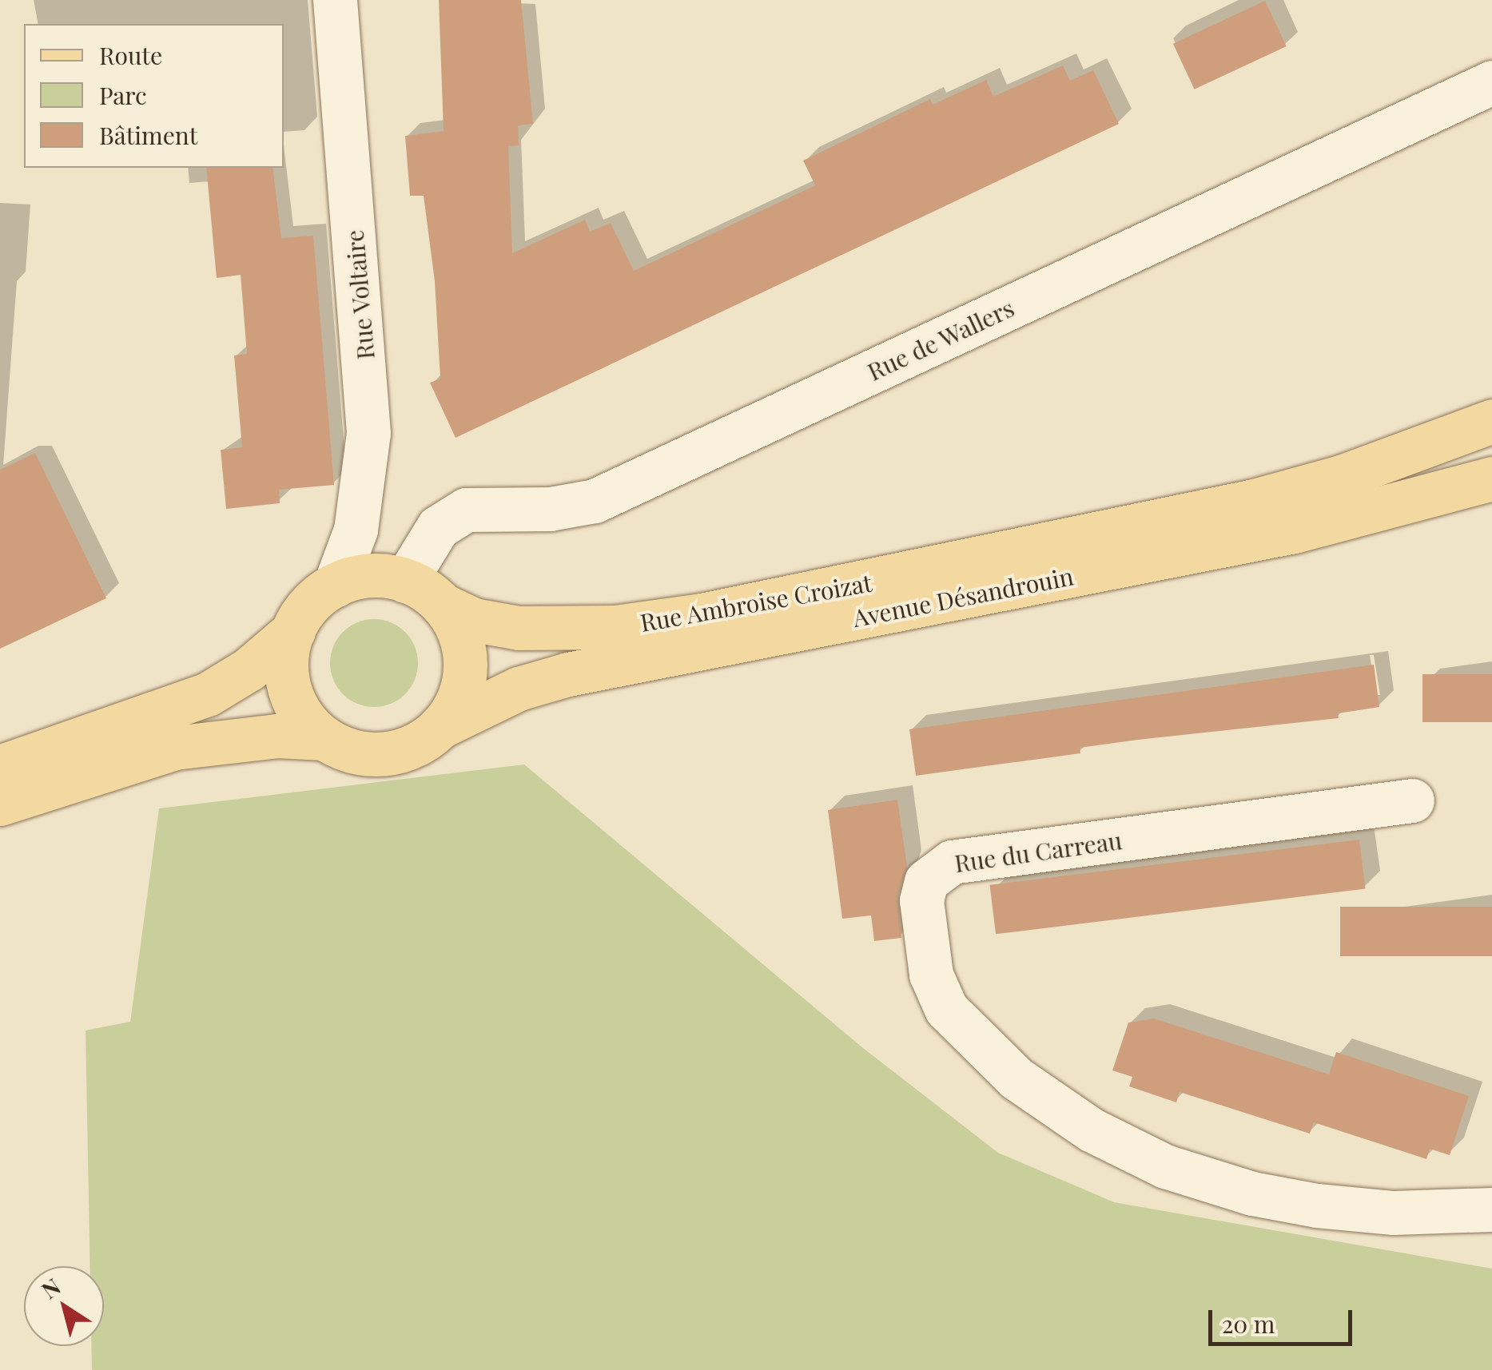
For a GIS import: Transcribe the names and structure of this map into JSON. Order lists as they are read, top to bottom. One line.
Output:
{"streets":{"main road":["Avenue Désandrouin","Rue Ambroise Croizat"],"street":["Rue Voltaire","Rue de Wallers","Rue du Carreau"]},"crossings":[["Rue Voltaire","Rue de Wallers"],["Rue Voltaire","Avenue Désandrouin"],["Rue Voltaire","Rue Ambroise Croizat"],["Rue de Wallers","Avenue Désandrouin"],["Rue de Wallers","Rue Ambroise Croizat"],["Avenue Désandrouin","Rue Ambroise Croizat"]],"legend":["Route","Parc","Bâtiment"],"scale_bar":"20 m","north":"top left"}
